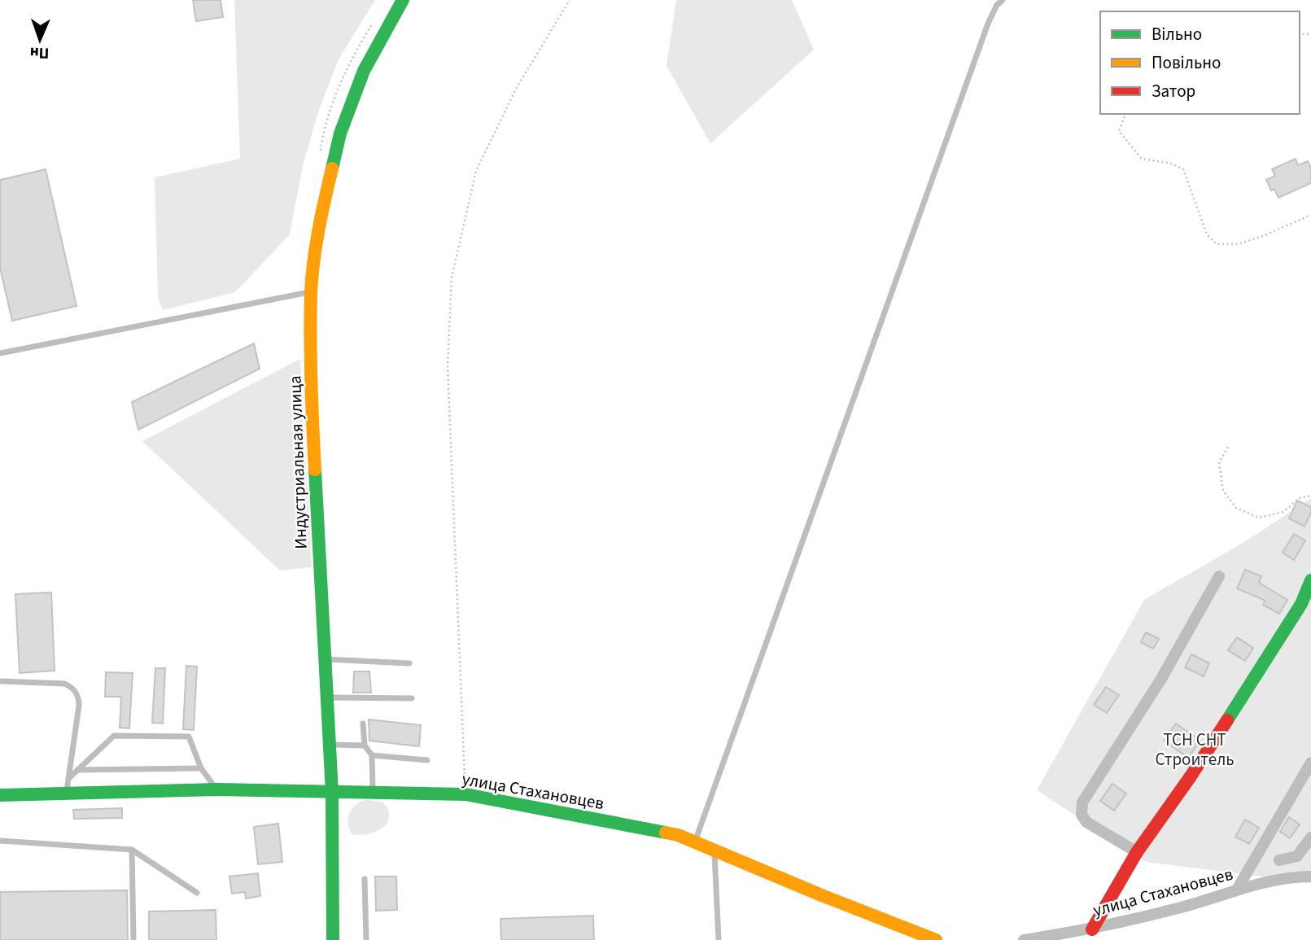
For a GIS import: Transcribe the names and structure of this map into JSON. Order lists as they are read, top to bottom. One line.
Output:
{"streets":{"street":["Индустриальная улица","улица Стахановцев"]},"crossings":[["Индустриальная улица","улица Стахановцев"]],"parks":["ТСН СНТ Строитель"],"legend":["Вільно","Повільно","Затор"],"north":"bottom"}
